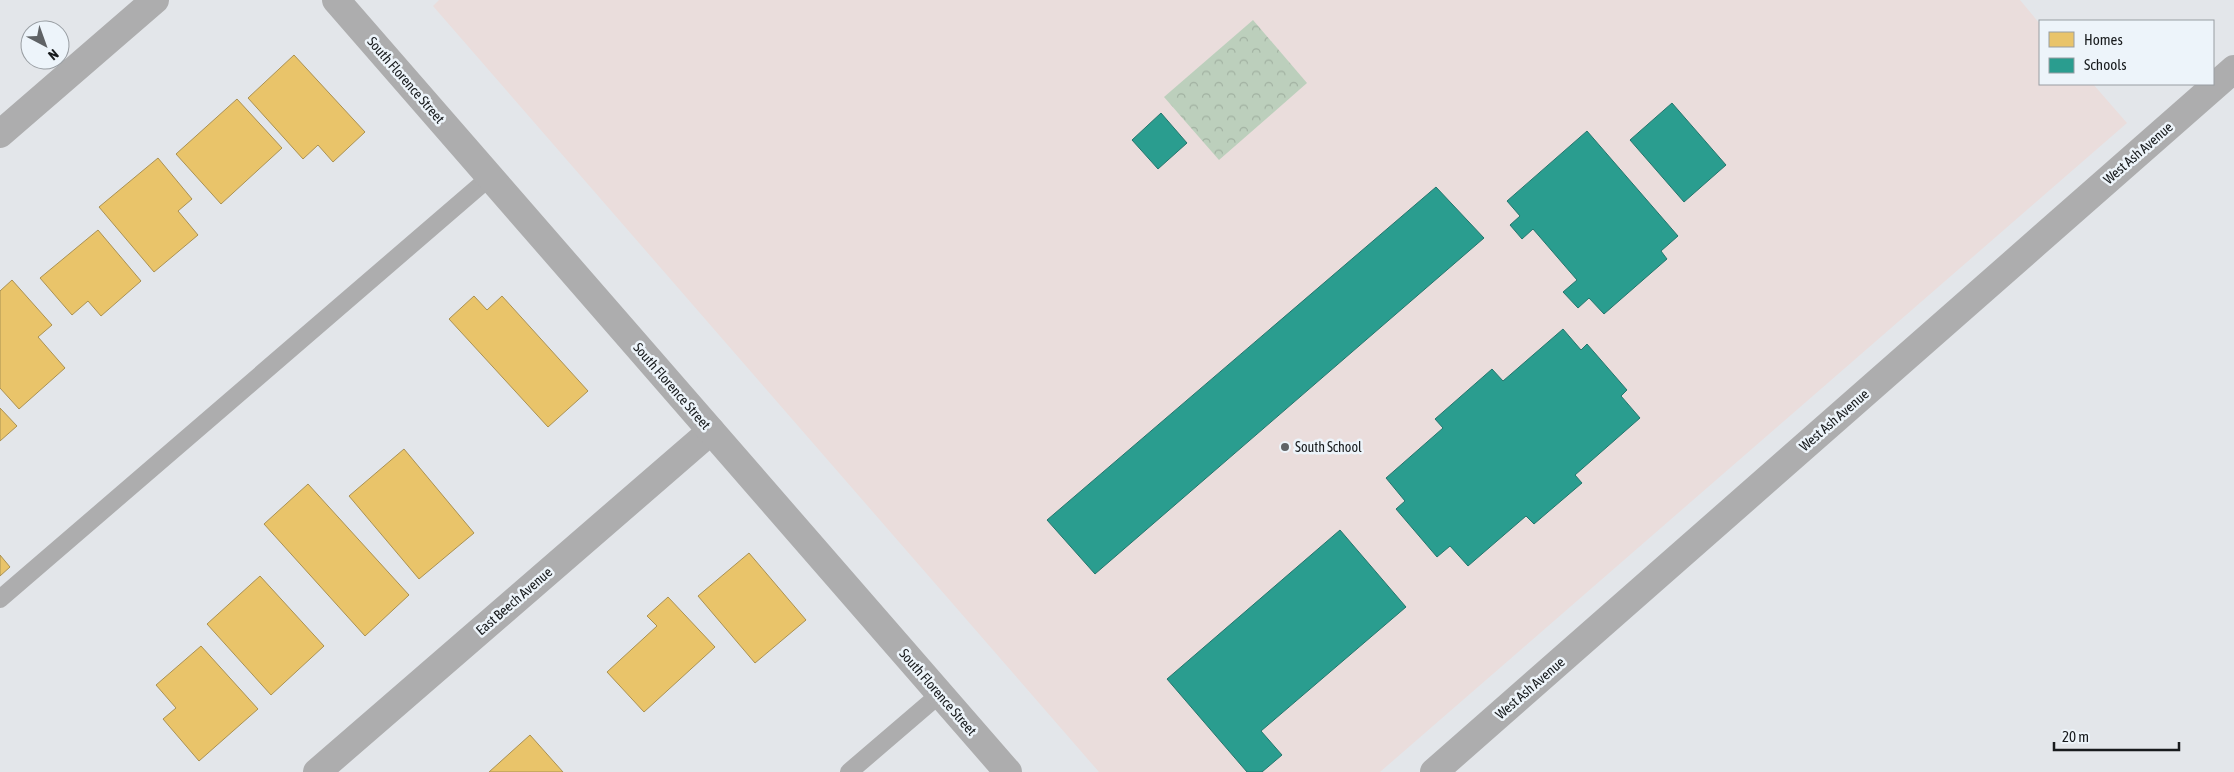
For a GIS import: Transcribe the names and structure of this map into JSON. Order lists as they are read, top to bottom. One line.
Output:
{"streets":{"street":["South Florence Street","West Ash Avenue","East Beech Avenue"]},"crossings":[["South Florence Street","East Beech Avenue"]],"places":["South School"],"legend":["Homes","Schools"],"scale_bar":"20 m","north":"bottom right"}
